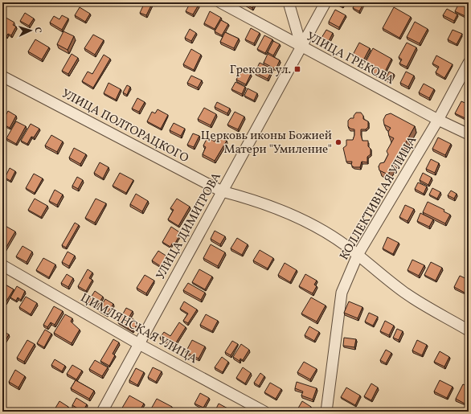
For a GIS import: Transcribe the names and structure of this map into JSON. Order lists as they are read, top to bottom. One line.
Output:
{"streets":{"street":["УЛИЦА ГРЕКОВА","УЛИЦА ПОЛТОРАЦКОГО","КОЛЛЕКТИВНАЯ УЛИЦА","УЛИЦА ДИМИТРОВА","ЦИМЛЯНСКАЯ УЛИЦА"]},"crossings":[["УЛИЦА ГРЕКОВА","КОЛЛЕКТИВНАЯ УЛИЦА"],["УЛИЦА ГРЕКОВА","УЛИЦА ДИМИТРОВА"],["УЛИЦА ПОЛТОРАЦКОГО","КОЛЛЕКТИВНАЯ УЛИЦА"],["УЛИЦА ПОЛТОРАЦКОГО","УЛИЦА ДИМИТРОВА"],["УЛИЦА ДИМИТРОВА","ЦИМЛЯНСКАЯ УЛИЦА"]],"places":{"transit":["Грекова ул."],"other":["Церковь иконы Божией Матери \"Умиление\""]},"north":"right"}
